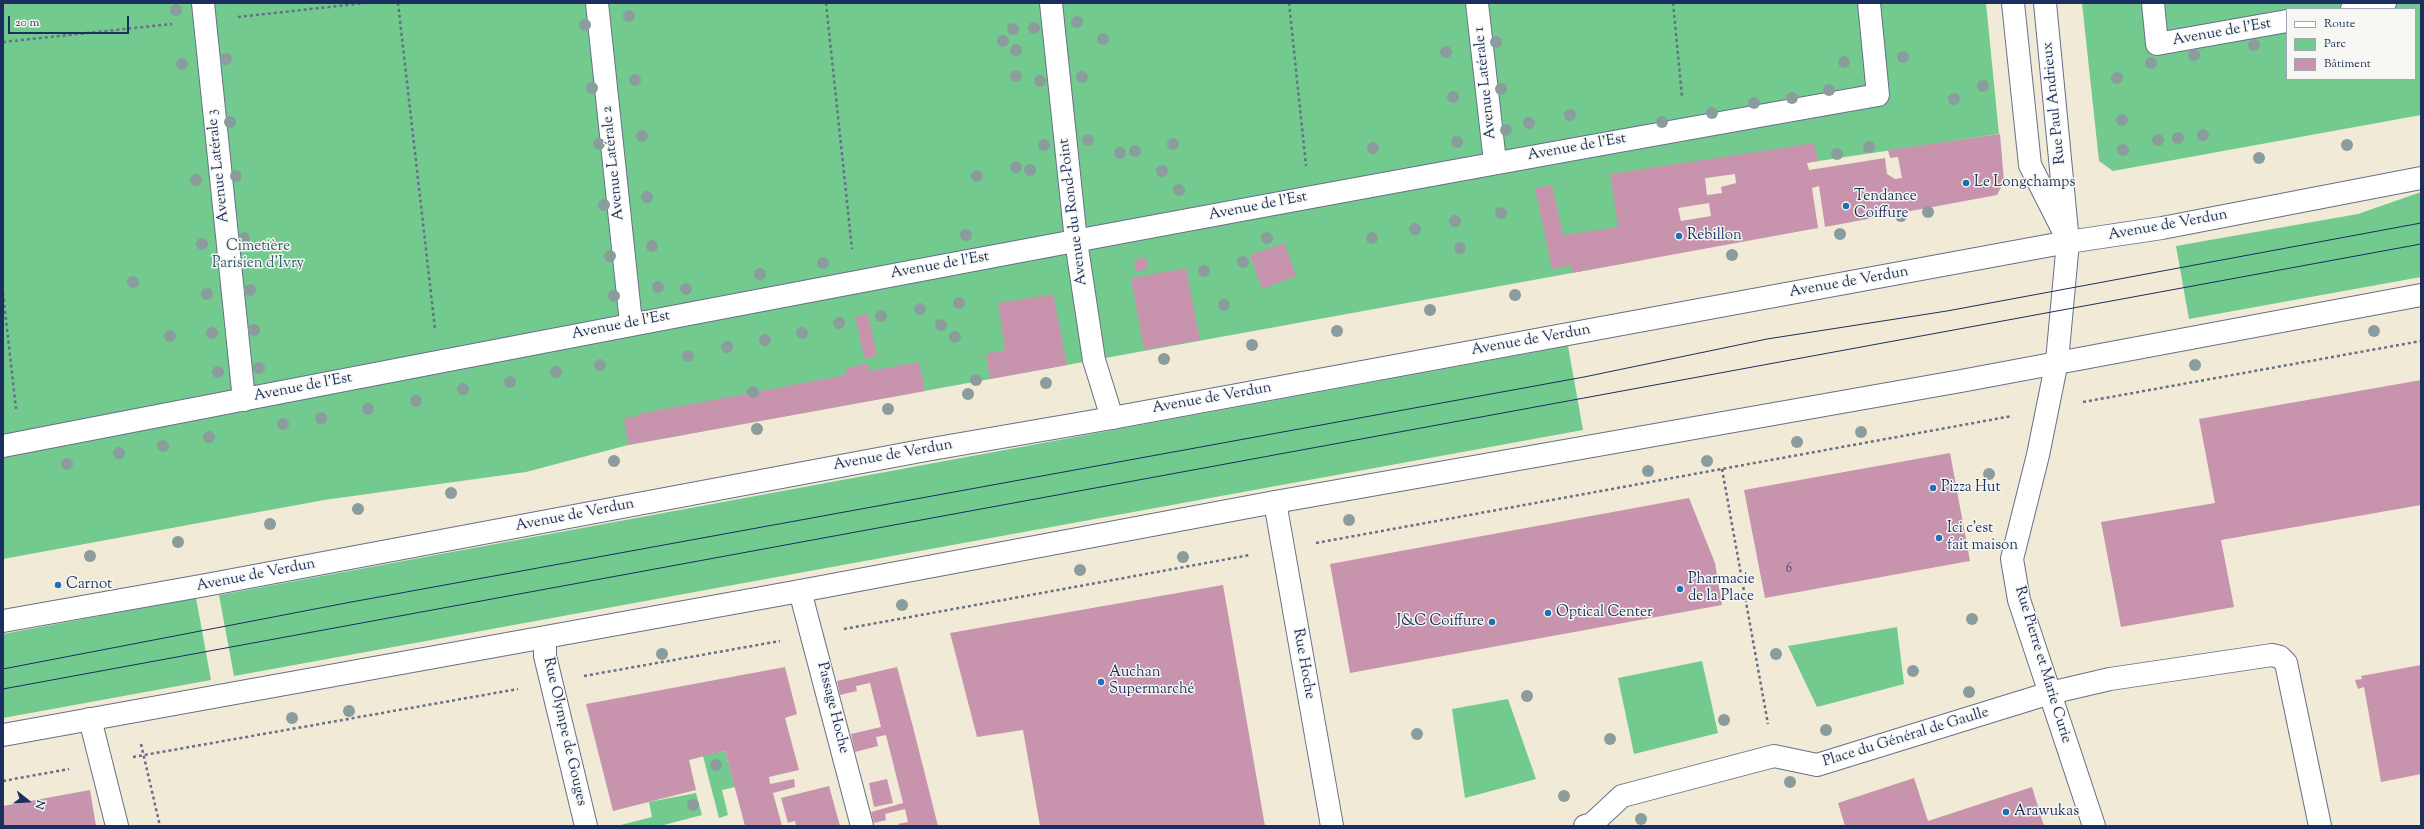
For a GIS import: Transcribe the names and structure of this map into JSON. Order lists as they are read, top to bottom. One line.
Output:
{"streets":{"main road":["Avenue de l'Est","Avenue Latérale 1","Rue Paul Andrieux","Avenue Latérale 2","Avenue Latérale 3","Avenue du Rond-Point","Avenue de Verdun","Rue Hoche","Rue Pierre et Marie Curie","Passage Hoche","Rue Olympe de Gouges","Place du Général de Gaulle"]},"crossings":[["Avenue de l'Est","Avenue Latérale 1"],["Avenue de l'Est","Avenue Latérale 2"],["Avenue de l'Est","Avenue Latérale 3"],["Avenue de l'Est","Avenue du Rond-Point"],["Rue Paul Andrieux","Avenue de Verdun"],["Rue Paul Andrieux","Rue Pierre et Marie Curie"],["Avenue du Rond-Point","Avenue de Verdun"],["Avenue de Verdun","Rue Pierre et Marie Curie"],["Rue Pierre et Marie Curie","Place du Général de Gaulle"]],"parks":["Cimetière Parisien d'Ivry"],"places":["Le Longchamps","Tendance Coiffure","Rebillon","Pizza Hut","Ici c'est fait maison","Carnot","Pharmacie de la Place","Optical Center","J&C Coiffure","Auchan Supermarché","Arawukas"],"house_numbers":["6"],"legend":["Route","Parc","Bâtiment"],"scale_bar":"20 m","north":"right"}
